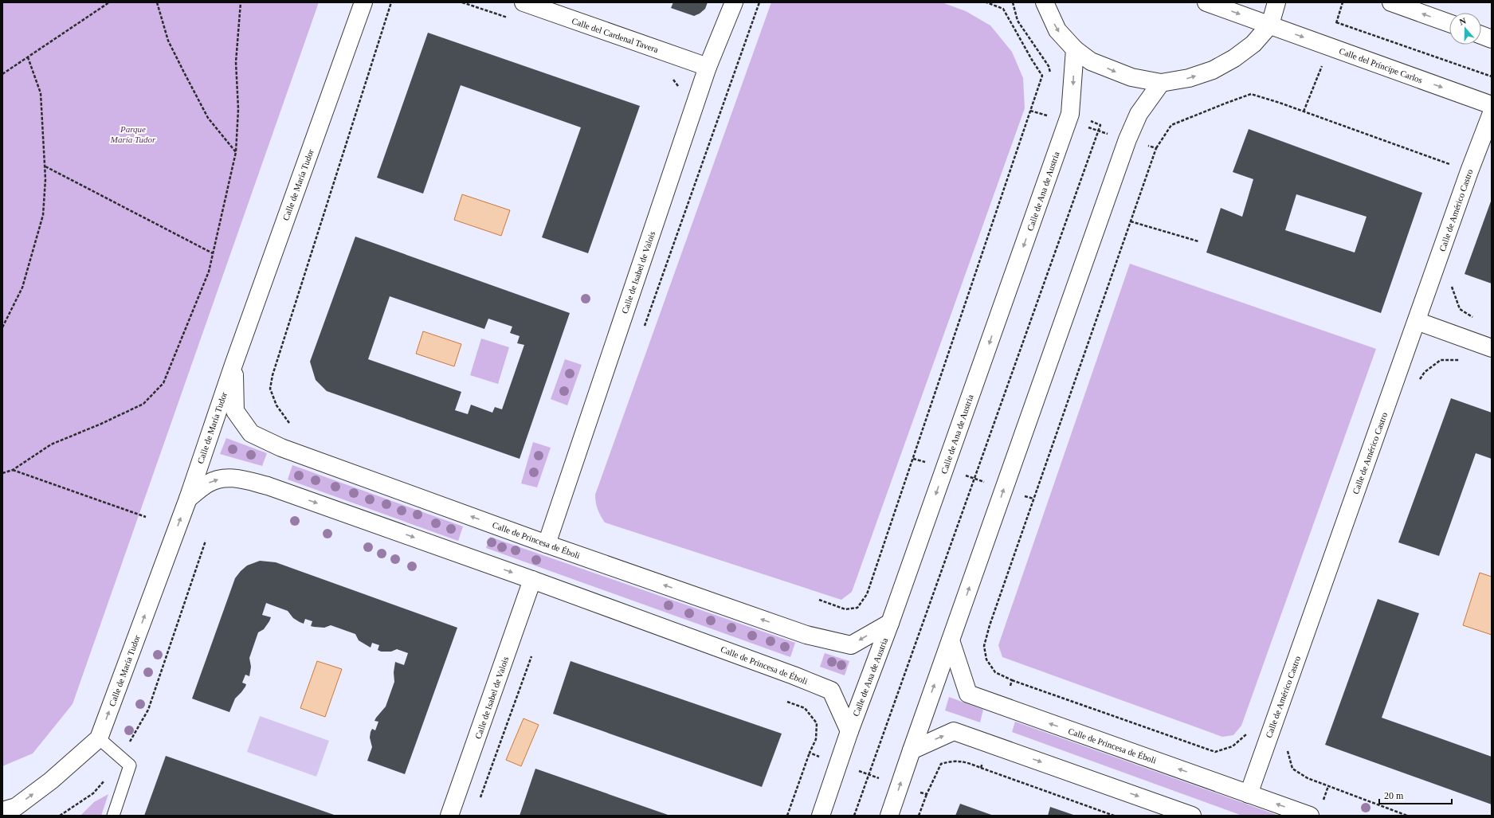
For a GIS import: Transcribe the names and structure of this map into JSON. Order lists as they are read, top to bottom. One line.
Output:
{"streets":{"street":["Calle del Cardenal Tavera","Calle del Príncipe Carlos","Calle de María Tudor","Calle de Ana de Austria","Calle de Américo Castro","Calle de Isabel de Valois","Calle de Princesa de Éboli"]},"crossings":[["Calle del Cardenal Tavera","Calle de Isabel de Valois"],["Calle de María Tudor","Calle de Princesa de Éboli"],["Calle de Ana de Austria","Calle de Princesa de Éboli"],["Calle de Américo Castro","Calle de Princesa de Éboli"],["Calle de Isabel de Valois","Calle de Princesa de Éboli"]],"one_way":["Calle del Príncipe Carlos","Calle de María Tudor"],"parks":["Parque María Tudor"],"scale_bar":"20 m","north":"top"}
